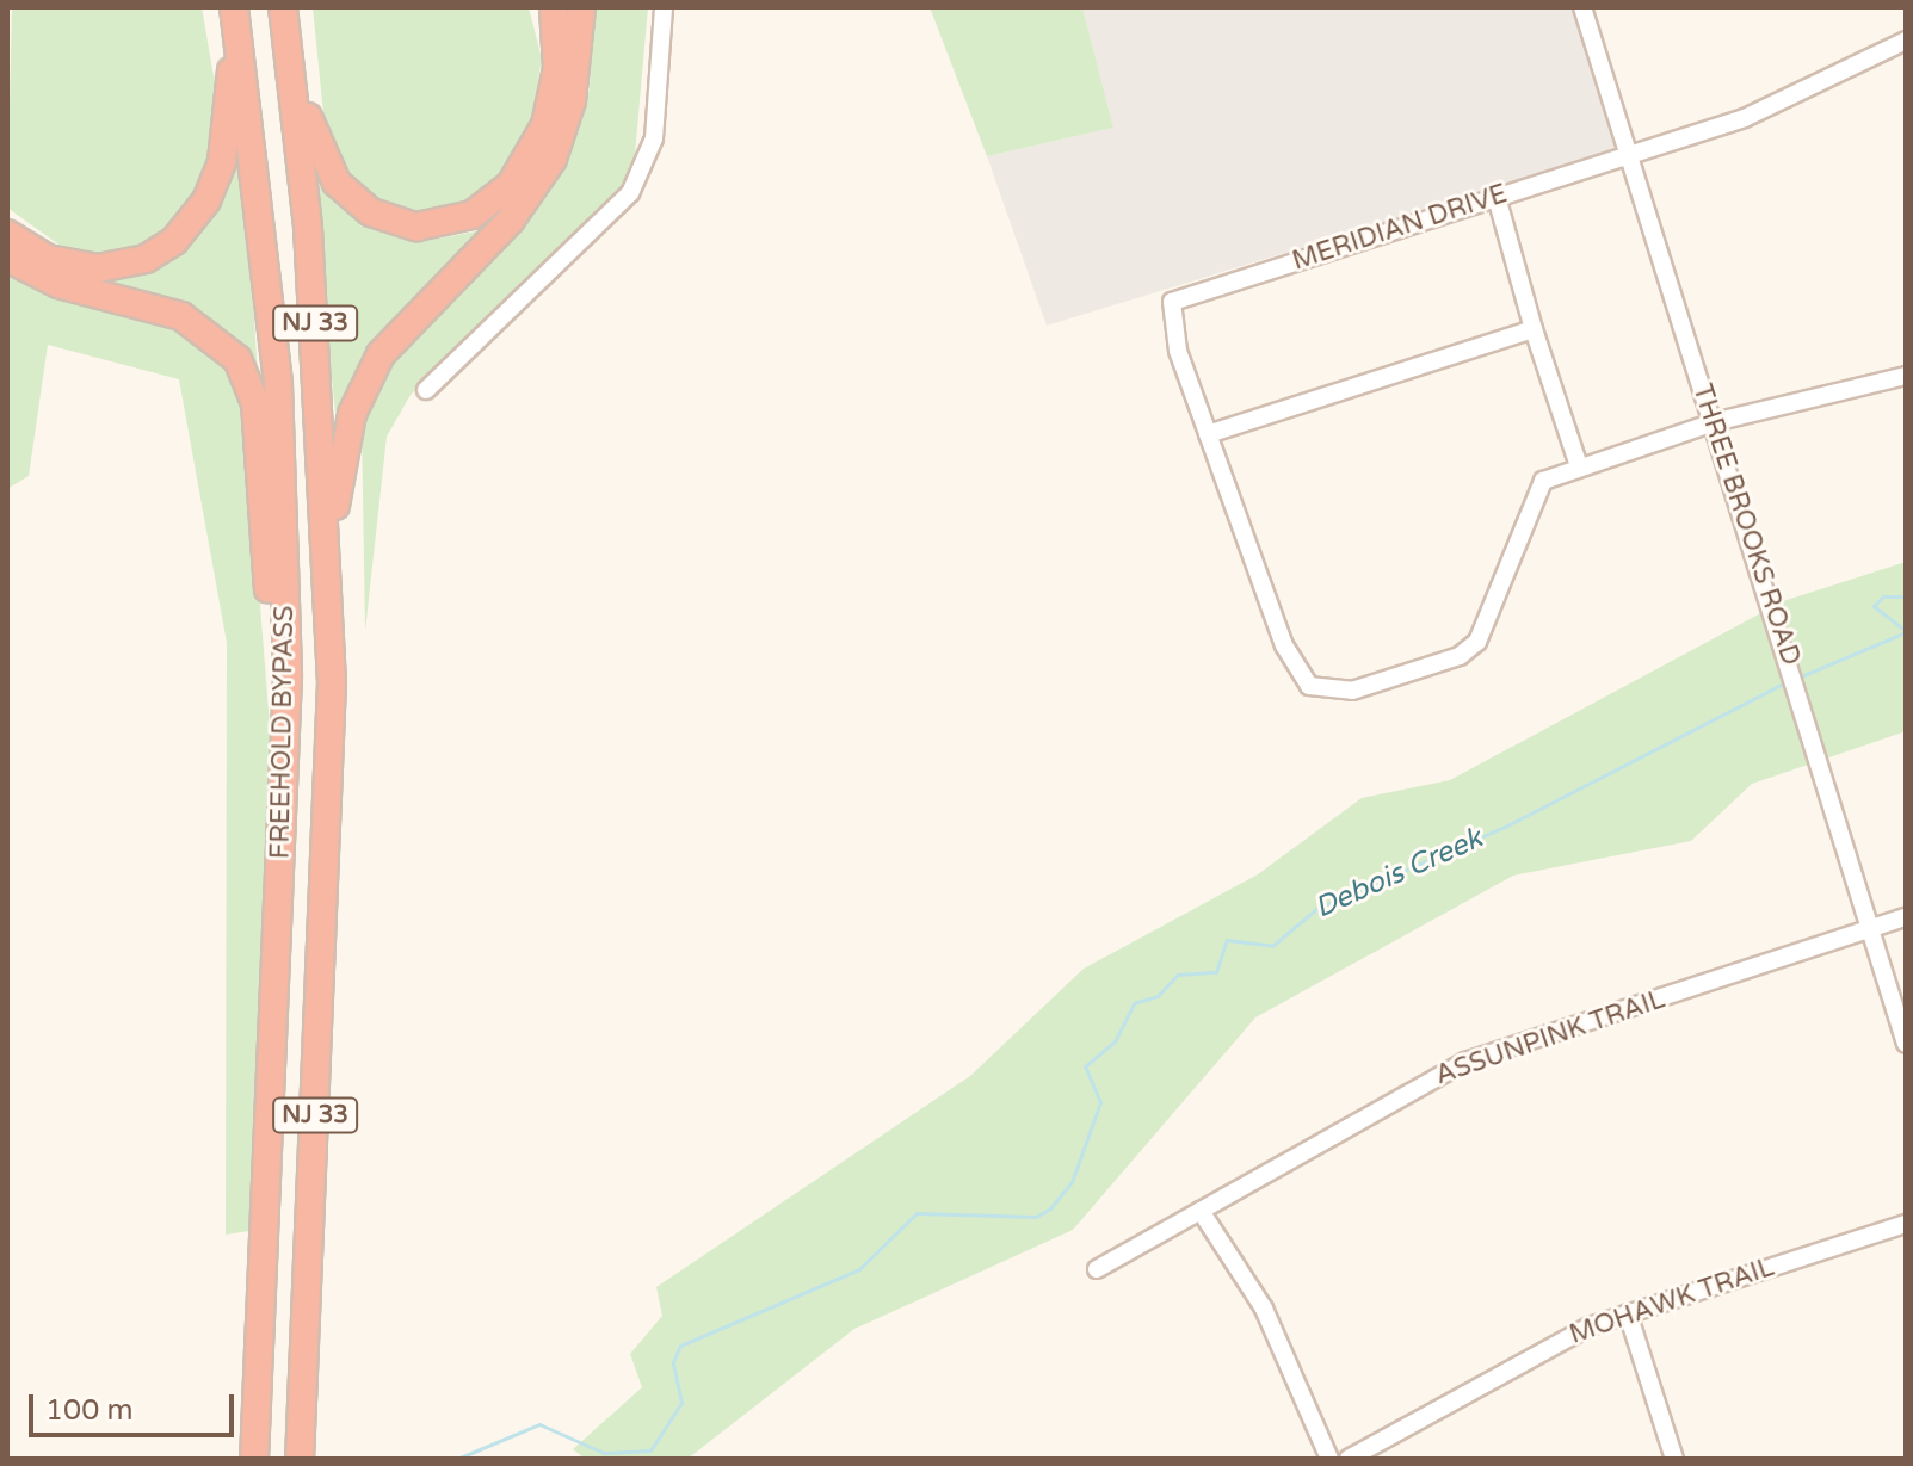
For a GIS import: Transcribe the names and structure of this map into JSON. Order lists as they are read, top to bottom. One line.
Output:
{"streets":{"highway":["NJ 33","FREEHOLD BYPASS"],"street":["MERIDIAN DRIVE","THREE BROOKS ROAD","ASSUNPINK TRAIL","MOHAWK TRAIL"]},"crossings":[["MERIDIAN DRIVE","THREE BROOKS ROAD"],["THREE BROOKS ROAD","ASSUNPINK TRAIL"]],"water":["Debois Creek"],"scale_bar":"100 m"}
